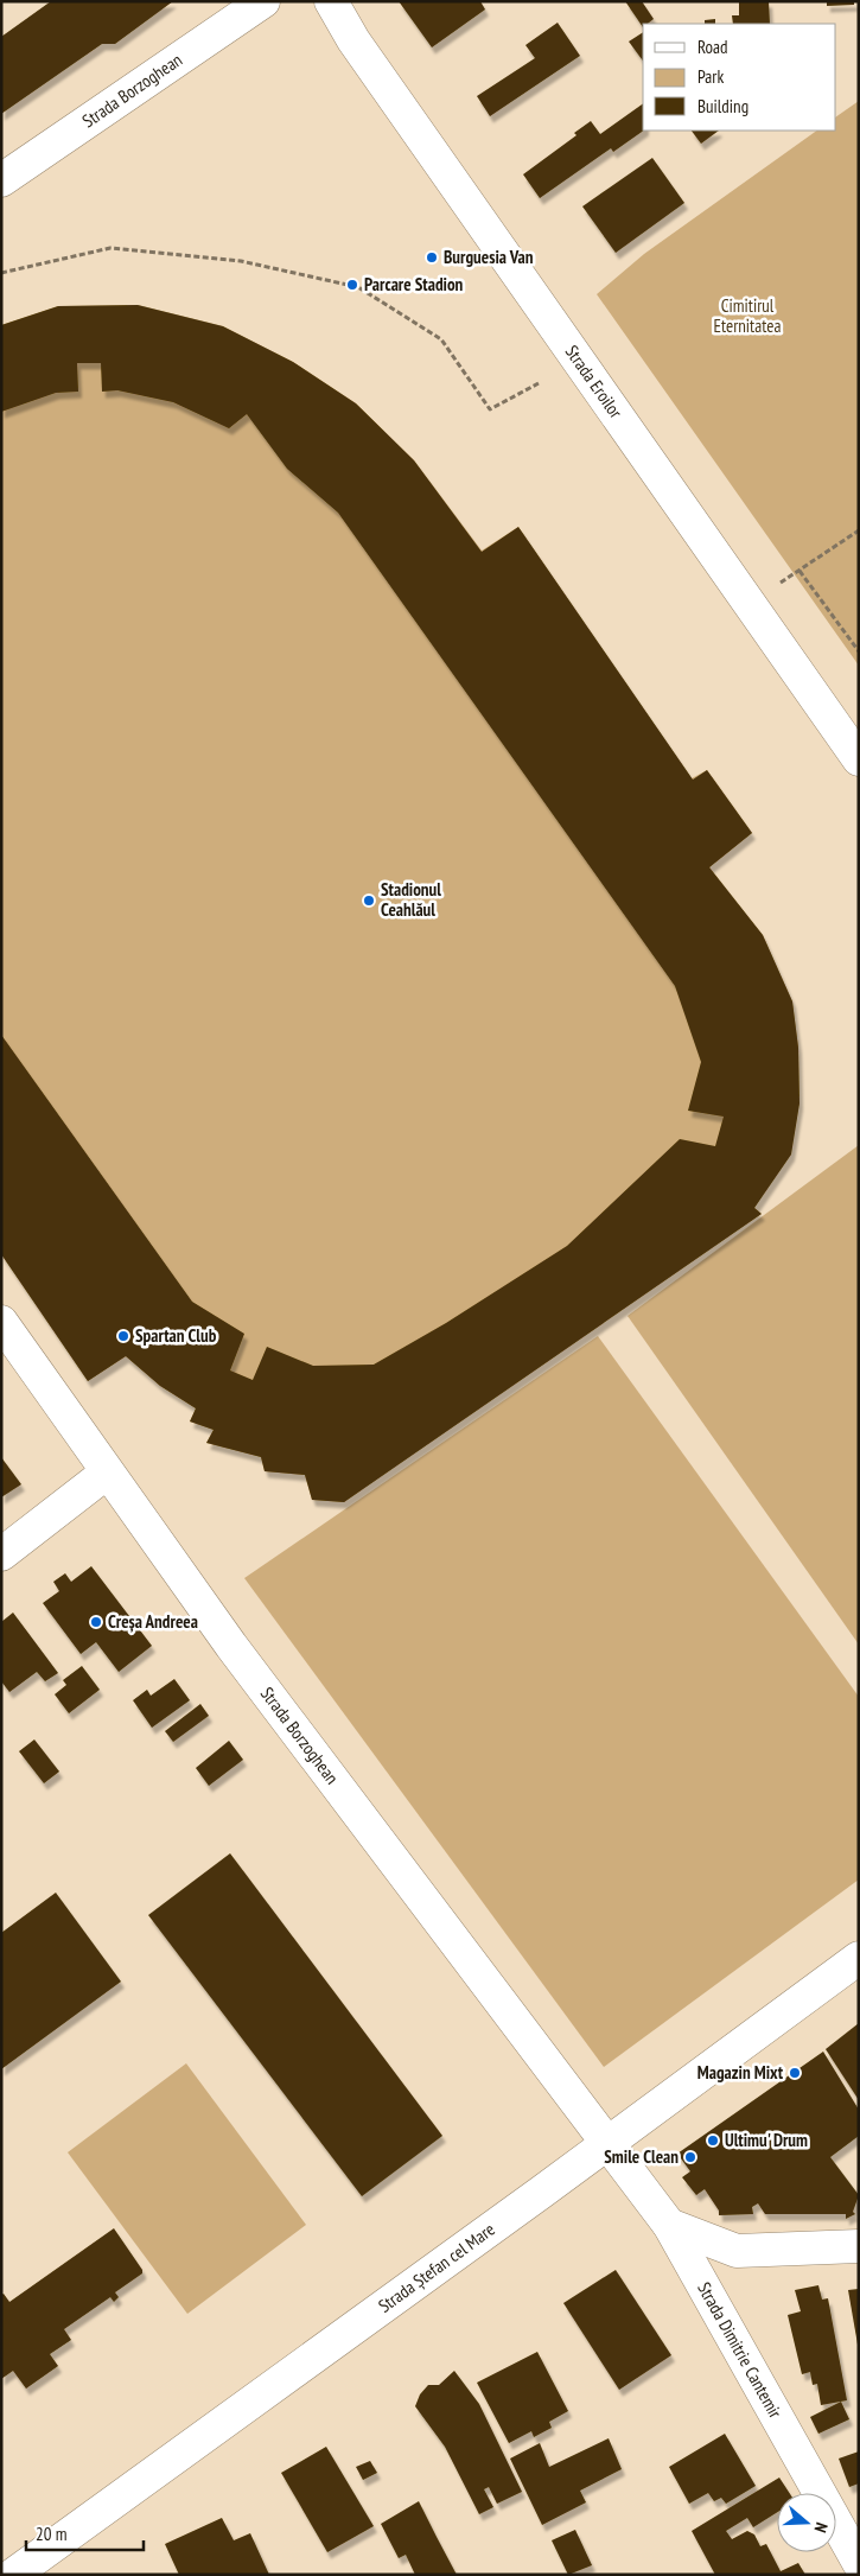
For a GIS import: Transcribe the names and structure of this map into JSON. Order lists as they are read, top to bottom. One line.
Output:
{"streets":{"street":["Strada Borzoghean","Strada Eroilor","Strada Ștefan cel Mare","Strada Dimitrie Cantemir"]},"crossings":[["Strada Borzoghean","Strada Ștefan cel Mare"],["Strada Borzoghean","Strada Dimitrie Cantemir"],["Strada Ștefan cel Mare","Strada Dimitrie Cantemir"]],"parks":["Cimitirul Eternitatea"],"places":["Burguesia Van","Parcare Stadion","Stadionul Ceahlăul","Spartan Club","Creșa Andreea","Magazin Mixt","Ultimu' Drum","Smile Clean"],"legend":["Road","Park","Building"],"scale_bar":"20 m","north":"right"}
